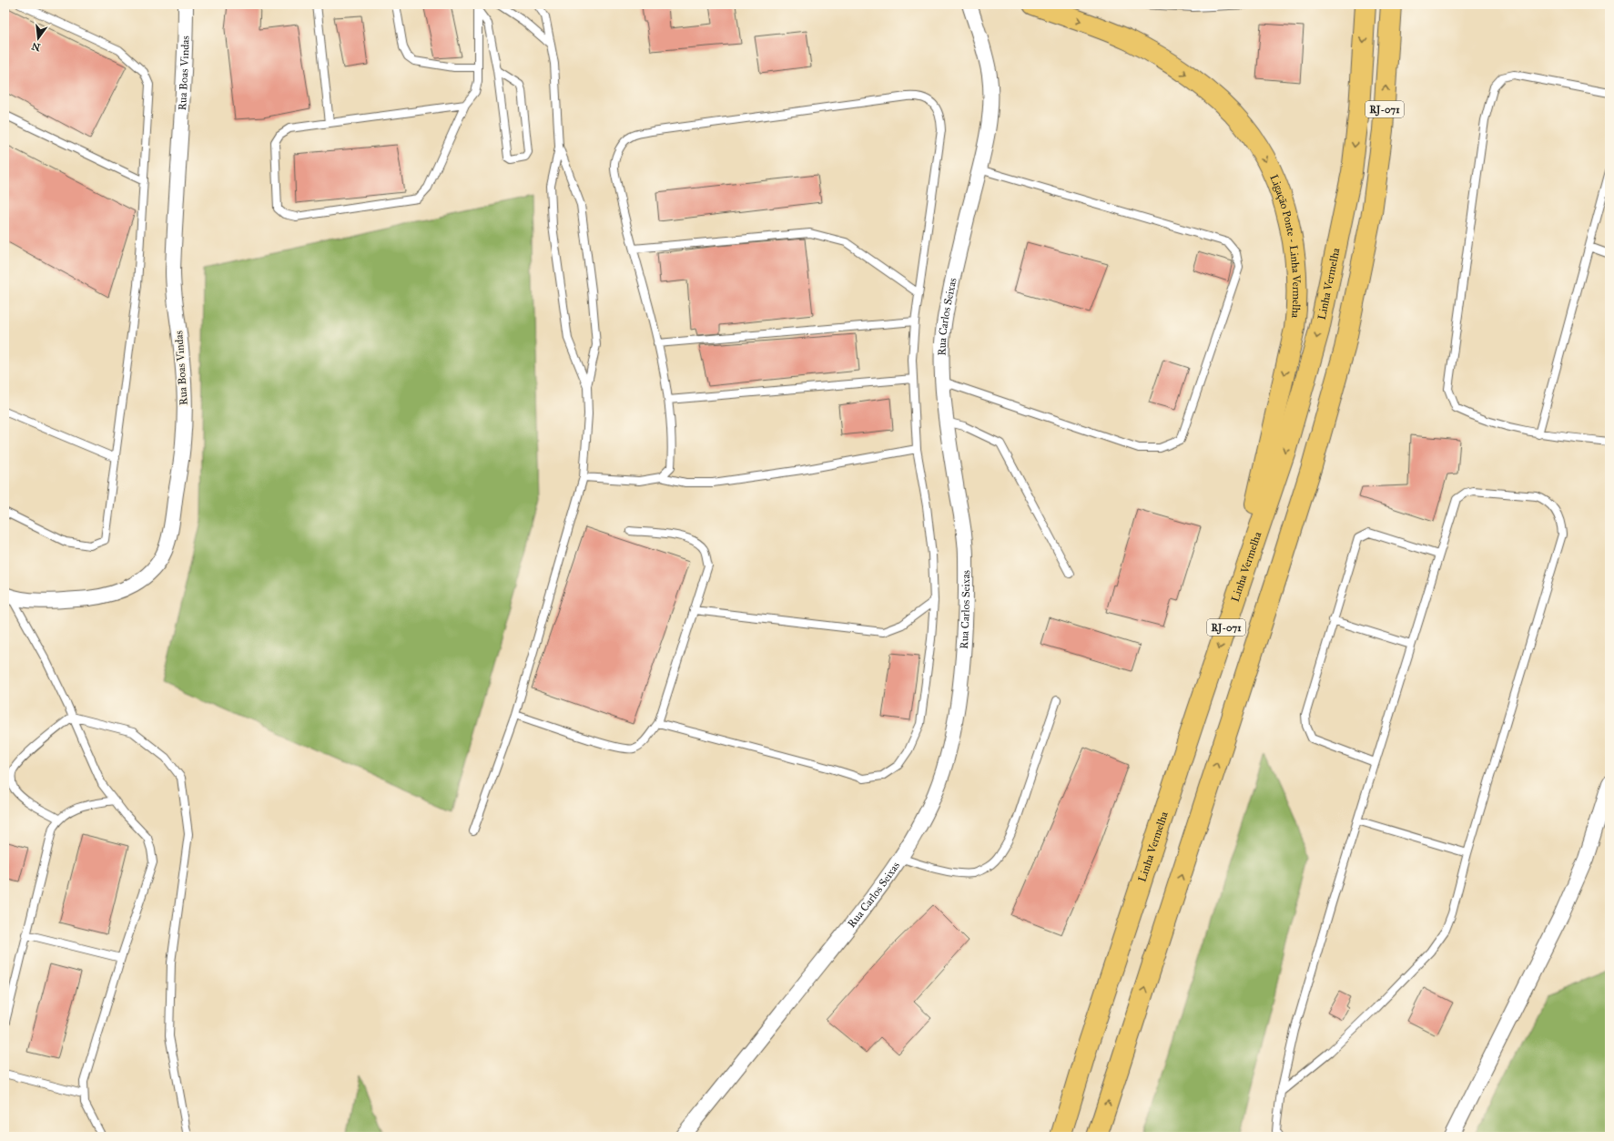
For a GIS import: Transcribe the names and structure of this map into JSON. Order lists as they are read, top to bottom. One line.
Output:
{"streets":{"highway":["RJ-071","Ligação Ponte - Linha Vermelha","Linha Vermelha"],"street":["Rua Boas Vindas","Rua Carlos Seixas"]},"crossings":[["Ligação Ponte - Linha Vermelha","Linha Vermelha"]],"one_way":["Ligação Ponte - Linha Vermelha"],"north":"bottom"}
